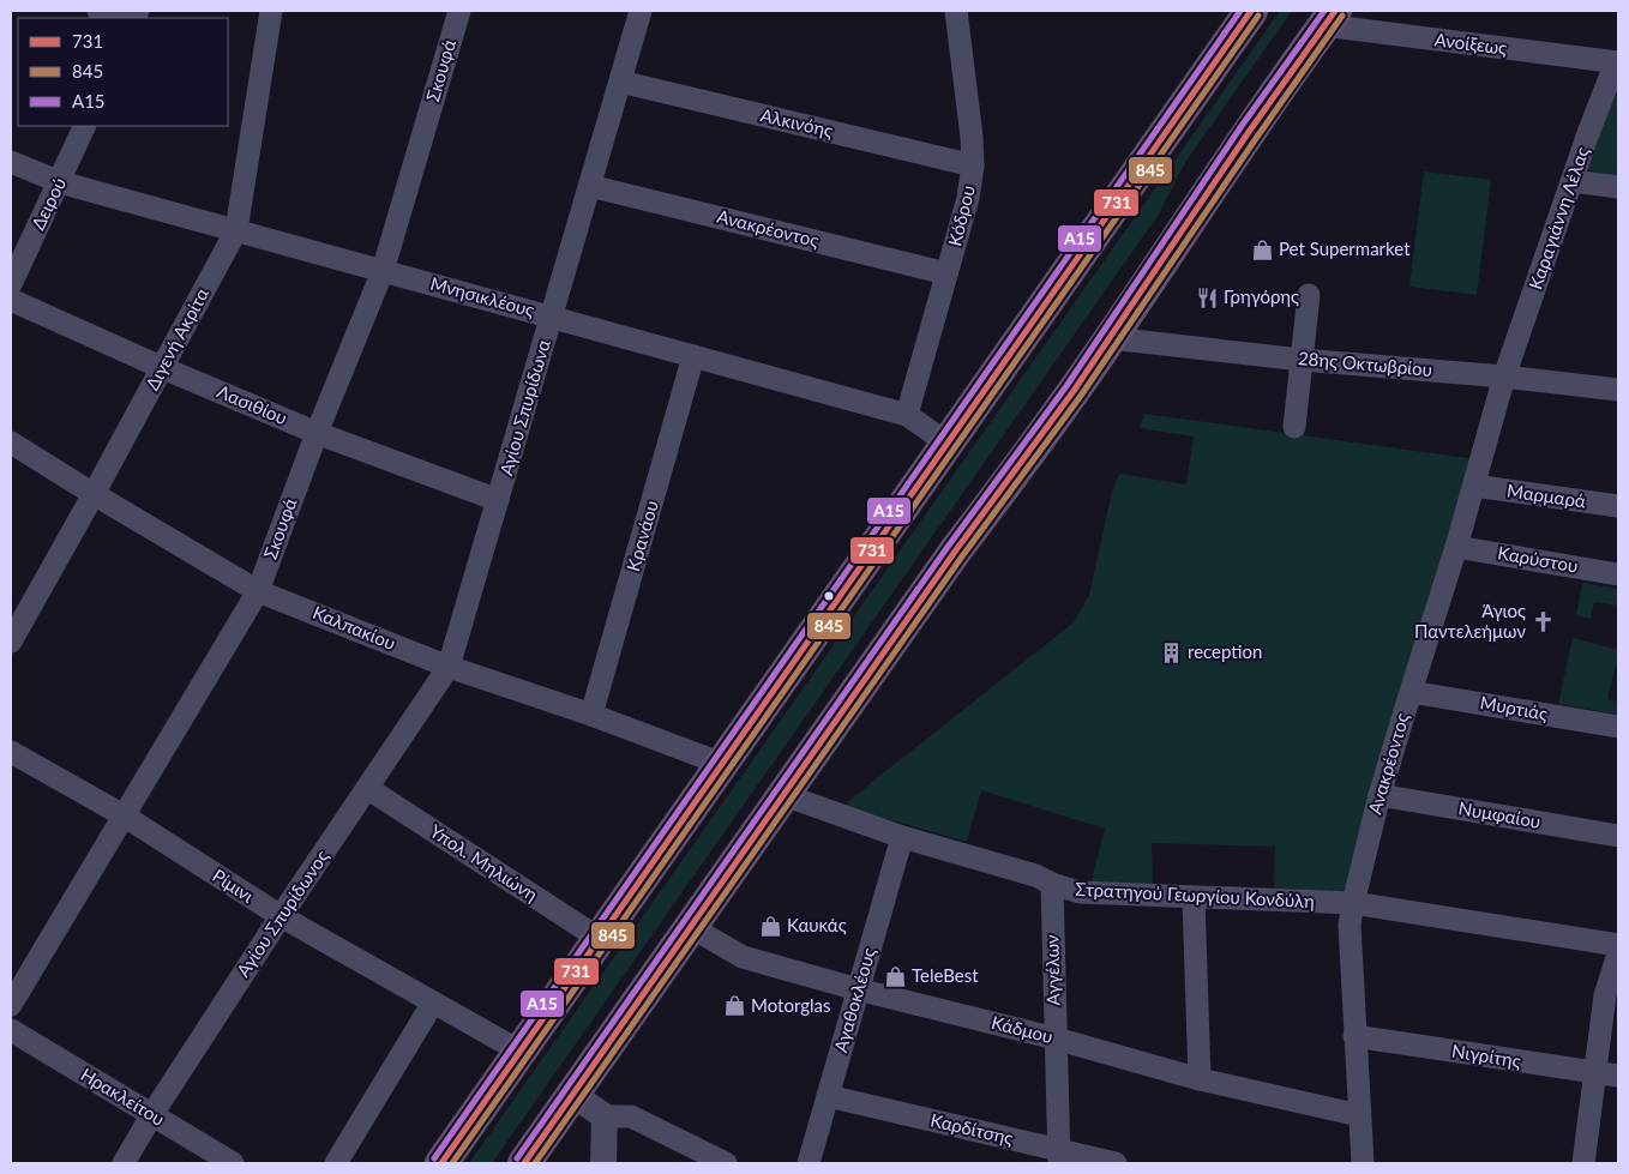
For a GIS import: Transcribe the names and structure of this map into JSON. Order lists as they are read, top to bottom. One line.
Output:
{"streets":{"street":["Ανοίξεως","Σκουφά","Αλκινόης","Δειρού","Κόδρου","Καραγιάννη Λέλας","Ανακρέοντος","Μνησικλέους","Διγενή Ακρίτα","28ης Οκτωβρίου","Λασιθίου","Αγίου Σπυρίδωνα","Μαρμαρά","Κρανάου","Καρύστου","Καλπακίου","Μυρτιάς","Νυμφαίου","Υπολ. Μηλιώνη","Ρίμινι","Στρατηγού Γεωργίου Κονδύλη","Αγίου Σπυρίδωνος","Αγγέλων","Αγαθοκλέους","Κάδμου","Νιγρίτης","Ηρακλείτου","Καρδίτσης"]},"crossings":[["Ανοίξεως","Καραγιάννη Λέλας"],["Σκουφά","Μνησικλέους"],["Σκουφά","Λασιθίου"],["Σκουφά","Καλπακίου"],["Σκουφά","Ρίμινι"],["Αλκινόης","Κόδρου"],["Αλκινόης","Αγίου Σπυρίδωνα"],["Δειρού","Μνησικλέους"],["Κόδρου","Ανακρέοντος"],["Κόδρου","Μνησικλέους"],["Καραγιάννη Λέλας","Ανακρέοντος"],["Καραγιάννη Λέλας","28ης Οκτωβρίου"],["Ανακρέοντος","28ης Οκτωβρίου"],["Ανακρέοντος","Αγίου Σπυρίδωνα"],["Ανακρέοντος","Μαρμαρά"],["Ανακρέοντος","Καρύστου"],["Ανακρέοντος","Μυρτιάς"],["Ανακρέοντος","Νυμφαίου"],["Ανακρέοντος","Στρατηγού Γεωργίου Κονδύλη"],["Ανακρέοντος","Κάδμου"],["Ανακρέοντος","Νιγρίτης"],["Μνησικλέους","Διγενή Ακρίτα"],["Μνησικλέους","Αγίου Σπυρίδωνα"],["Μνησικλέους","Κρανάου"],["Διγενή Ακρίτα","Λασιθίου"],["Διγενή Ακρίτα","Καλπακίου"],["Λασιθίου","Αγίου Σπυρίδωνα"],["Αγίου Σπυρίδωνα","Καλπακίου"],["Αγίου Σπυρίδωνα","Αγίου Σπυρίδωνος"],["Κρανάου","Καλπακίου"],["Καλπακίου","Αγίου Σπυρίδωνος"],["Υπολ. Μηλιώνη","Αγίου Σπυρίδωνος"],["Ρίμινι","Αγίου Σπυρίδωνος"],["Στρατηγού Γεωργίου Κονδύλη","Αγγέλων"],["Στρατηγού Γεωργίου Κονδύλη","Αγαθοκλέους"],["Αγίου Σπυρίδωνος","Ηρακλείτου"],["Αγγέλων","Κάδμου"],["Αγγέλων","Καρδίτσης"],["Αγαθοκλέους","Κάδμου"],["Αγαθοκλέους","Καρδίτσης"]],"places":{"shop":["Pet Supermarket","Καυκάς","TeleBest","Motorglas"],"restaurant":["Γρηγόρης"],"church":["Άγιος Παντελεήμων"],"building":["reception"]},"lines":["transit line 731","transit line Α15","transit line 845"],"legend":["731","845","Α15"]}
